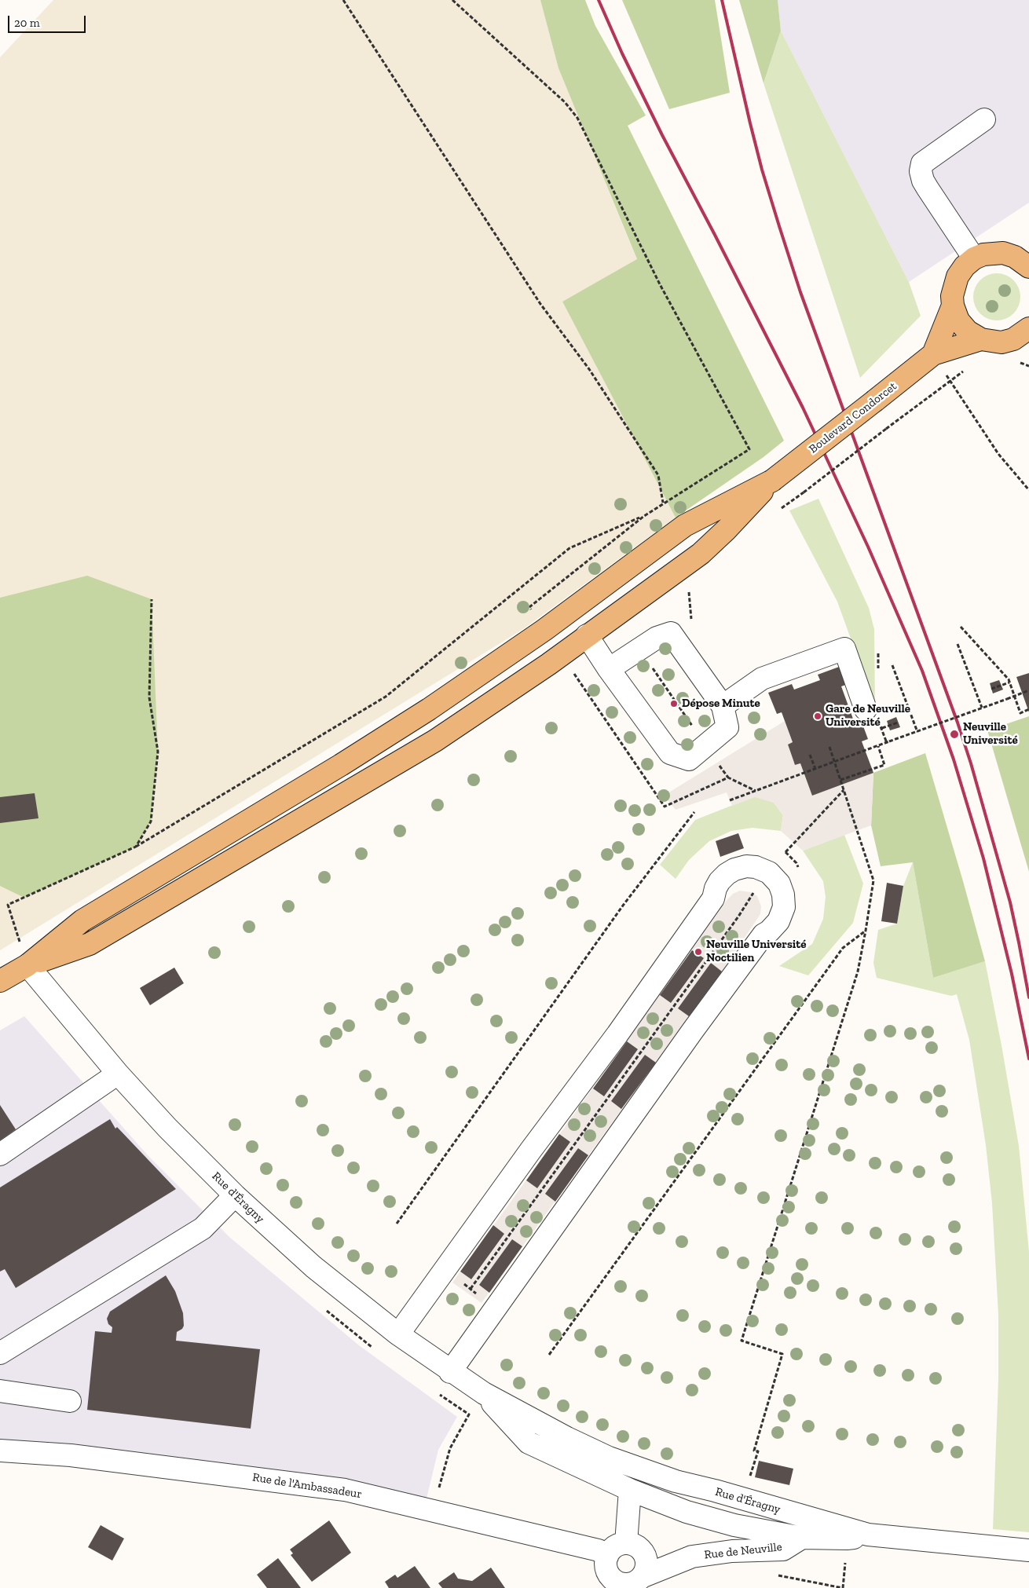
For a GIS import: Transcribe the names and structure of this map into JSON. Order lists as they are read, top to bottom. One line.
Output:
{"streets":{"main road":["Boulevard Condorcet"],"street":["Rue d'Éragny","Rue de l'Ambassadeur","Rue de Neuville"]},"crossings":[["Rue d'Éragny","Rue de Neuville"],["Rue de l'Ambassadeur","Rue de Neuville"]],"places":["Dépose Minute","Gare de Neuville Université","Neuville Université","Neuville Université Noctilien"],"scale_bar":"20 m"}
